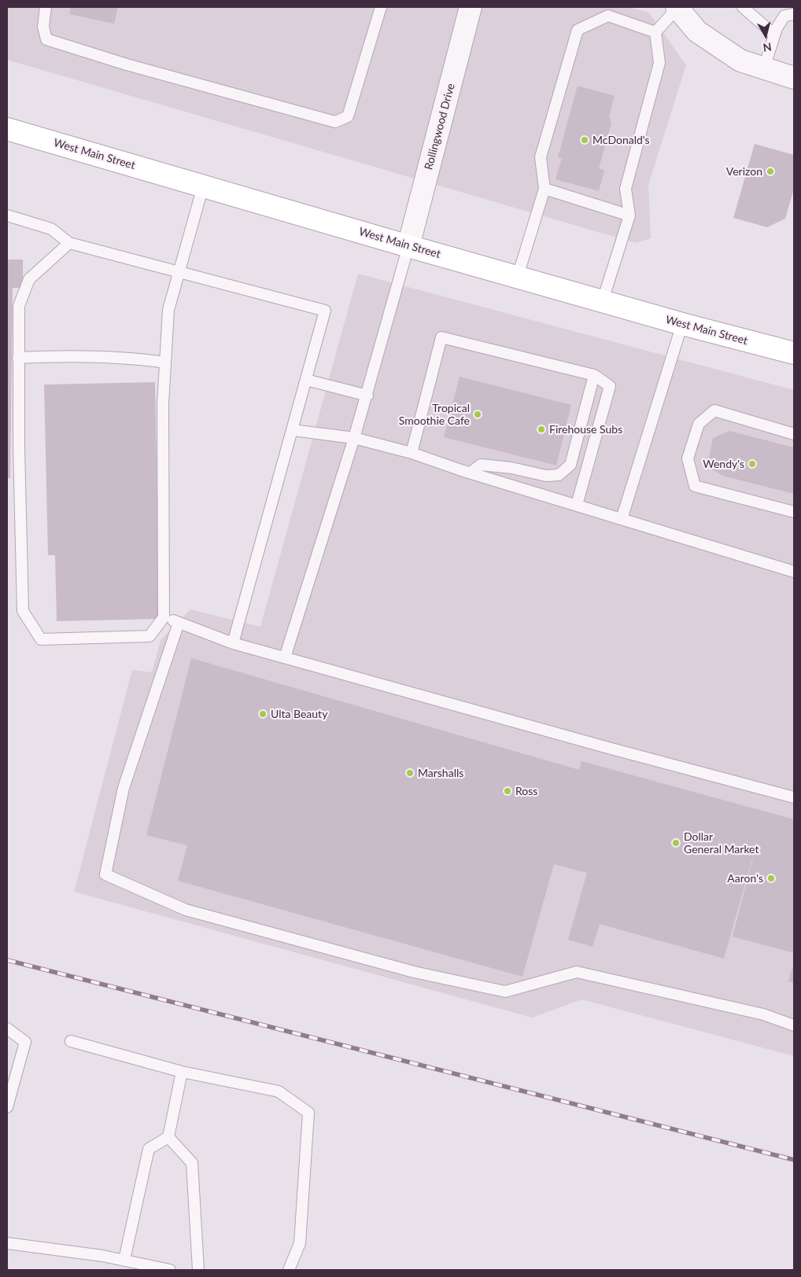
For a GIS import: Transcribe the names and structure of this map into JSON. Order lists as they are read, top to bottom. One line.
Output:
{"streets":{"main road":["West Main Street"],"street":["Rollingwood Drive"]},"crossings":[["Rollingwood Drive","West Main Street"]],"places":["McDonald's","Verizon","Tropical Smoothie Cafe","Firehouse Subs","Wendy's","Ulta Beauty","Marshalls","Ross","Dollar General Market","Aaron's"],"north":"bottom"}
